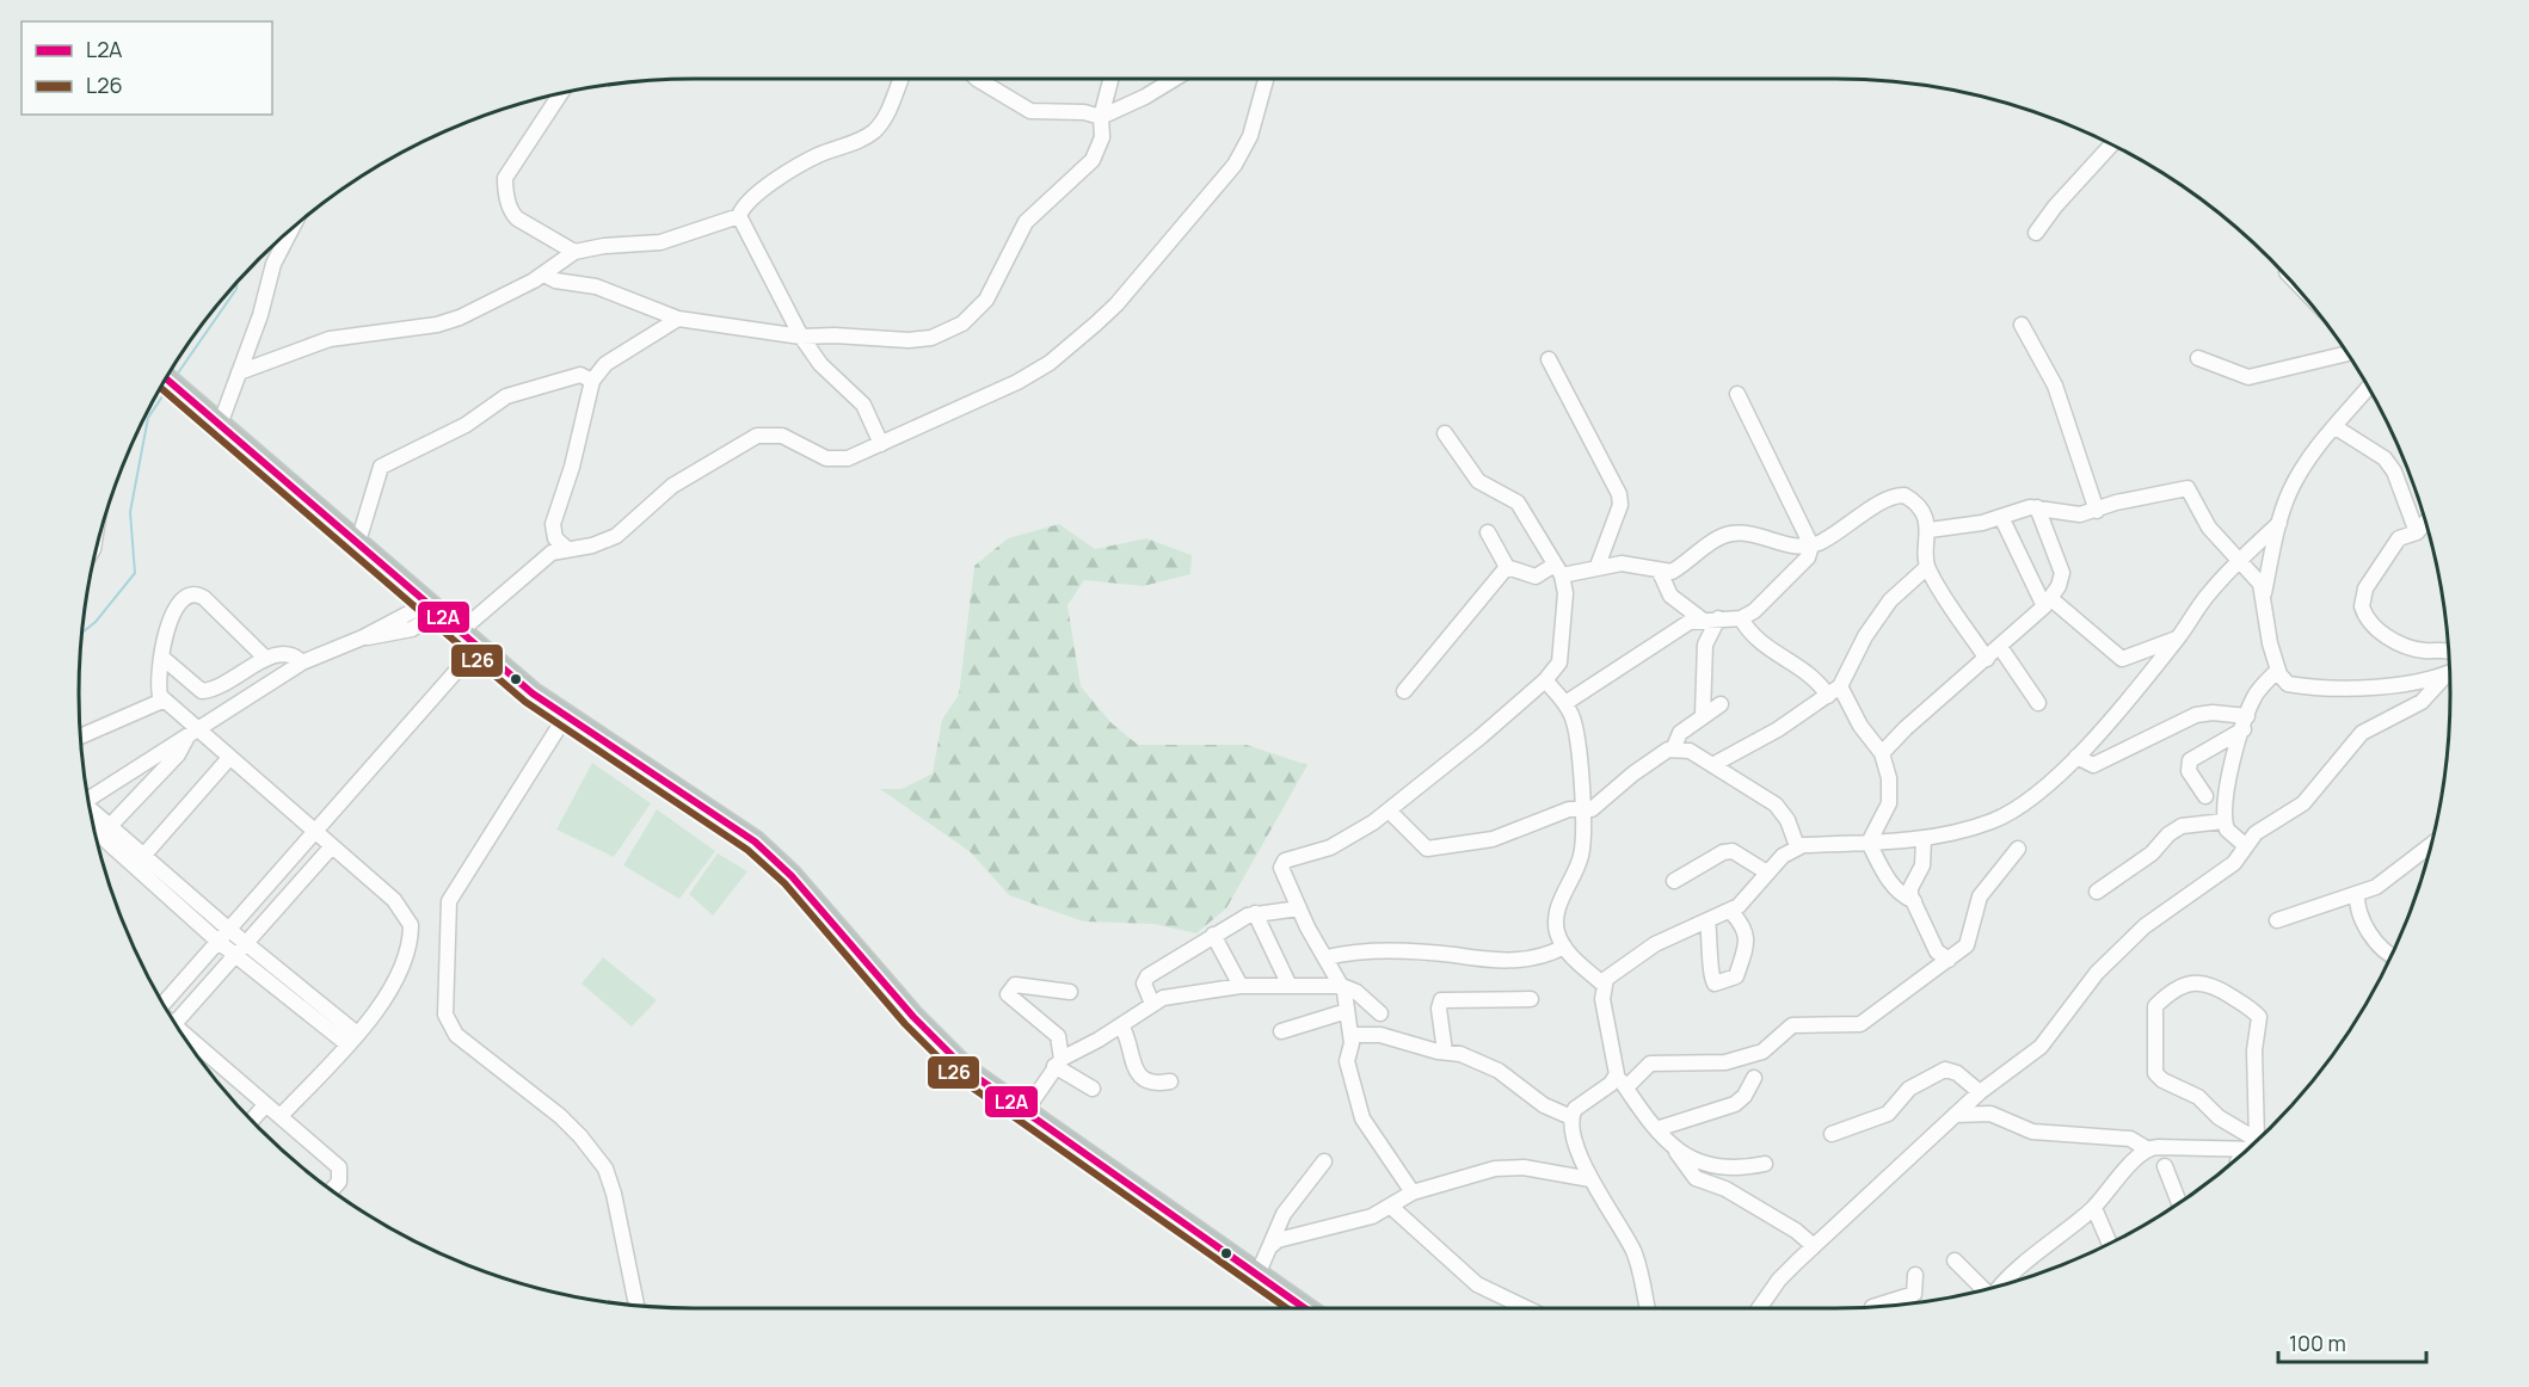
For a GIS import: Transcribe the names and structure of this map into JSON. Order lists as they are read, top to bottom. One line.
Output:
{"lines":["transit line L2A","transit line L26"],"legend":["L2A","L26"],"scale_bar":"100 m"}
